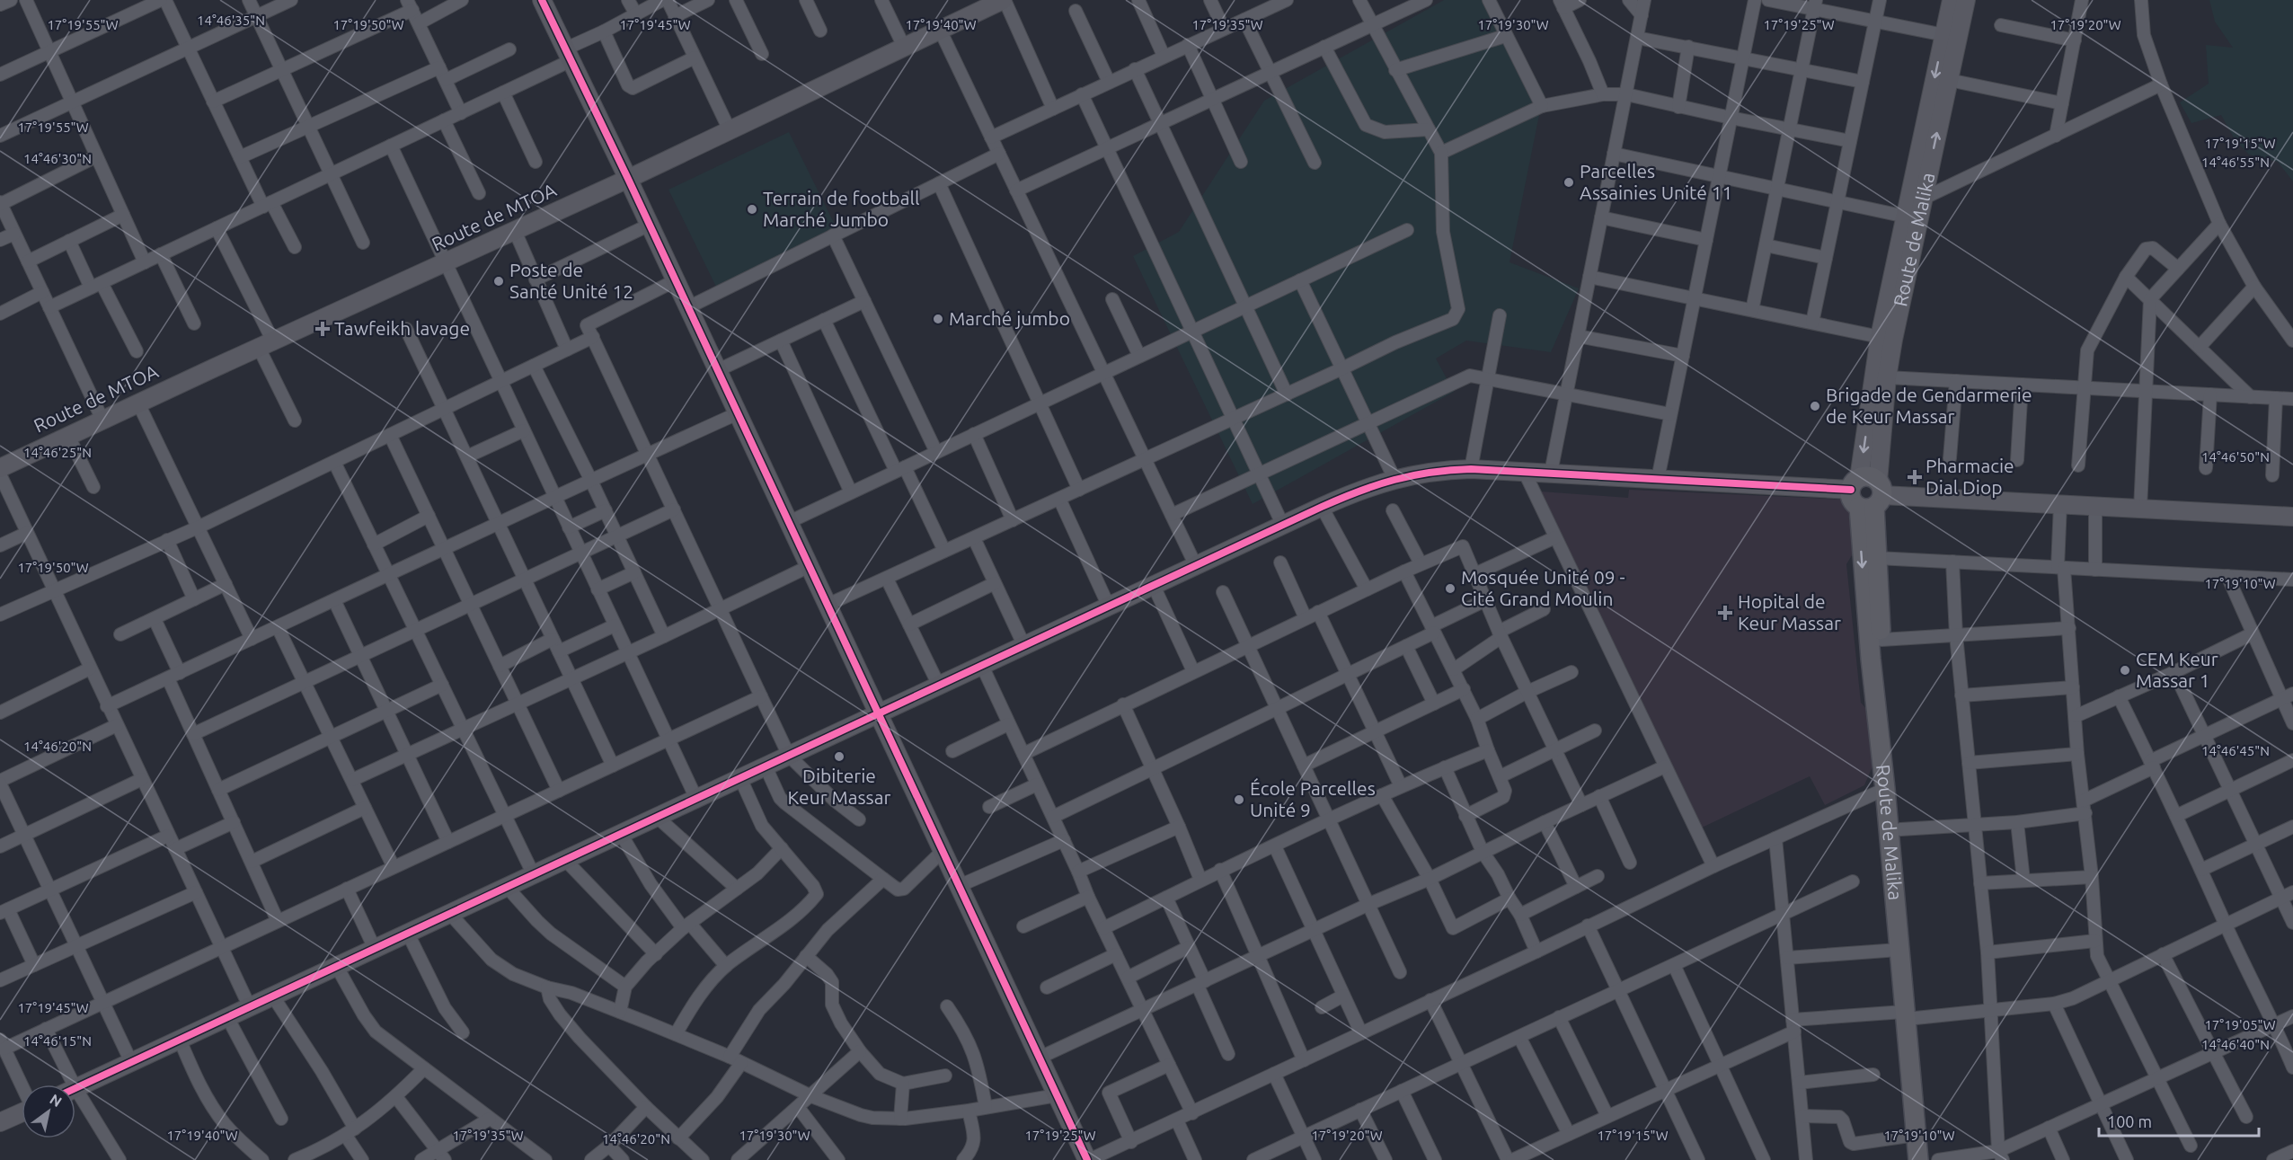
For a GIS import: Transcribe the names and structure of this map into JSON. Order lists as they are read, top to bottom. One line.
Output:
{"streets":{"main road":["Route de Malika"],"street":["Route de MTOA"]},"places":{"other":["Parcelles Assainies Unité 11","Terrain de football Marché Jumbo","Poste de Santé Unité 12","Marché jumbo","Brigade de Gendarmerie de Keur Massar","Mosquée Unité 09 - Cité Grand Moulin","CEM Keur Massar 1","Dibiterie Keur Massar","École Parcelles Unité 9"],"health":["Tawfeikh lavage","Pharmacie Dial Diop","Hopital de Keur Massar"]},"scale_bar":"100 m","north":"top right","coordinates":["14°46'35\"N","17°19'50\"W","17°19'45\"W","17°19'55\"W","17°19'40\"W","17°19'35\"W","17°19'30\"W","17°19'25\"W","17°19'20\"W","17°19'15\"W","14°46'30\"N","14°46'55\"N","14°46'25\"N","14°46'50\"N","17°19'10\"W","14°46'20\"N","14°46'45\"N","17°19'05\"W","14°46'15\"N","14°46'40\"N"]}
